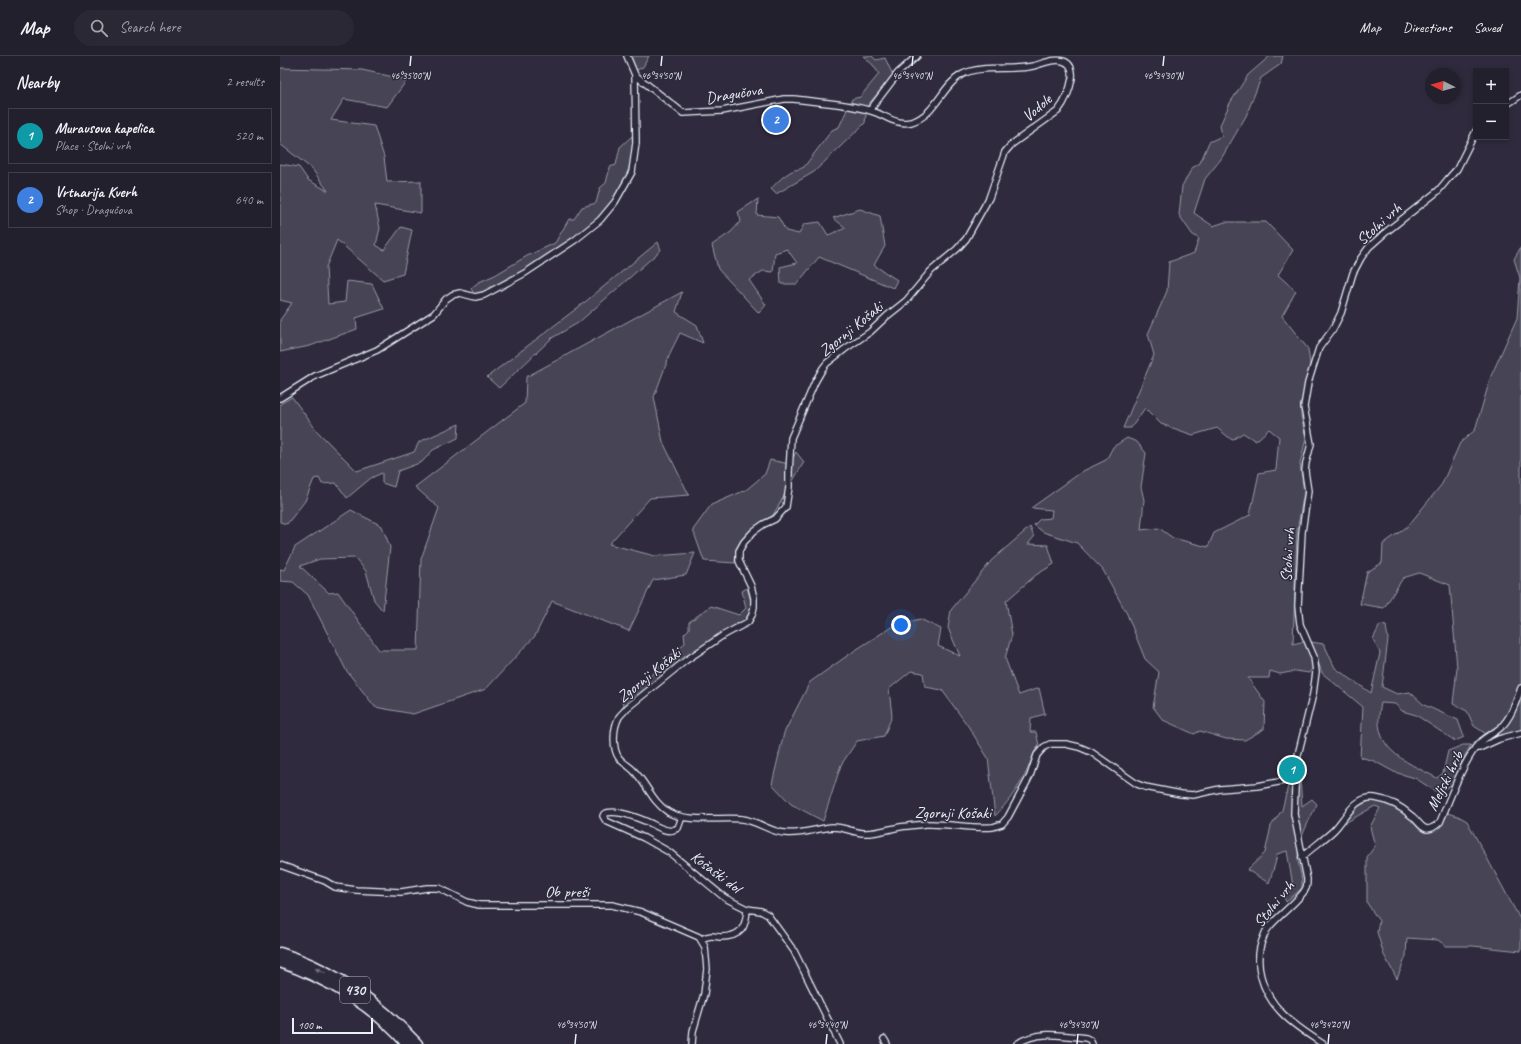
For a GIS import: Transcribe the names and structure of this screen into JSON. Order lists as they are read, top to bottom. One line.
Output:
{"streets":{"highway":["430"],"street":["Dragučova","Vodole","Stolni vrh","Zgornji Košaki","Meljski hrib","Košaški dol","Ob preši"]},"crossings":[["Dragučova","Vodole"],["Vodole","Zgornji Košaki"],["Stolni vrh","Zgornji Košaki"],["Stolni vrh","Meljski hrib"],["Zgornji Košaki","Košaški dol"]],"scale_bar":"100 m","north":"left","page":{"header":"Map","search":"Search here","nav":["Map","Directions","Saved"],"heading":["Nearby","2 results"],"map_buttons":["+","−"],"pins":["2","1"],"list":[{"mark":"1","name":"Murausova kapelica","note":"Place · Stolni vrh","value":"520 m"},{"mark":"2","name":"Vrtnarija Kverh","note":"Shop · Dragučova","value":"640 m"}],"scale":"100 m"},"coordinates":["46°35'00\"N","46°34'50\"N","46°34'40\"N","46°34'30\"N","46°34'20\"N"]}
